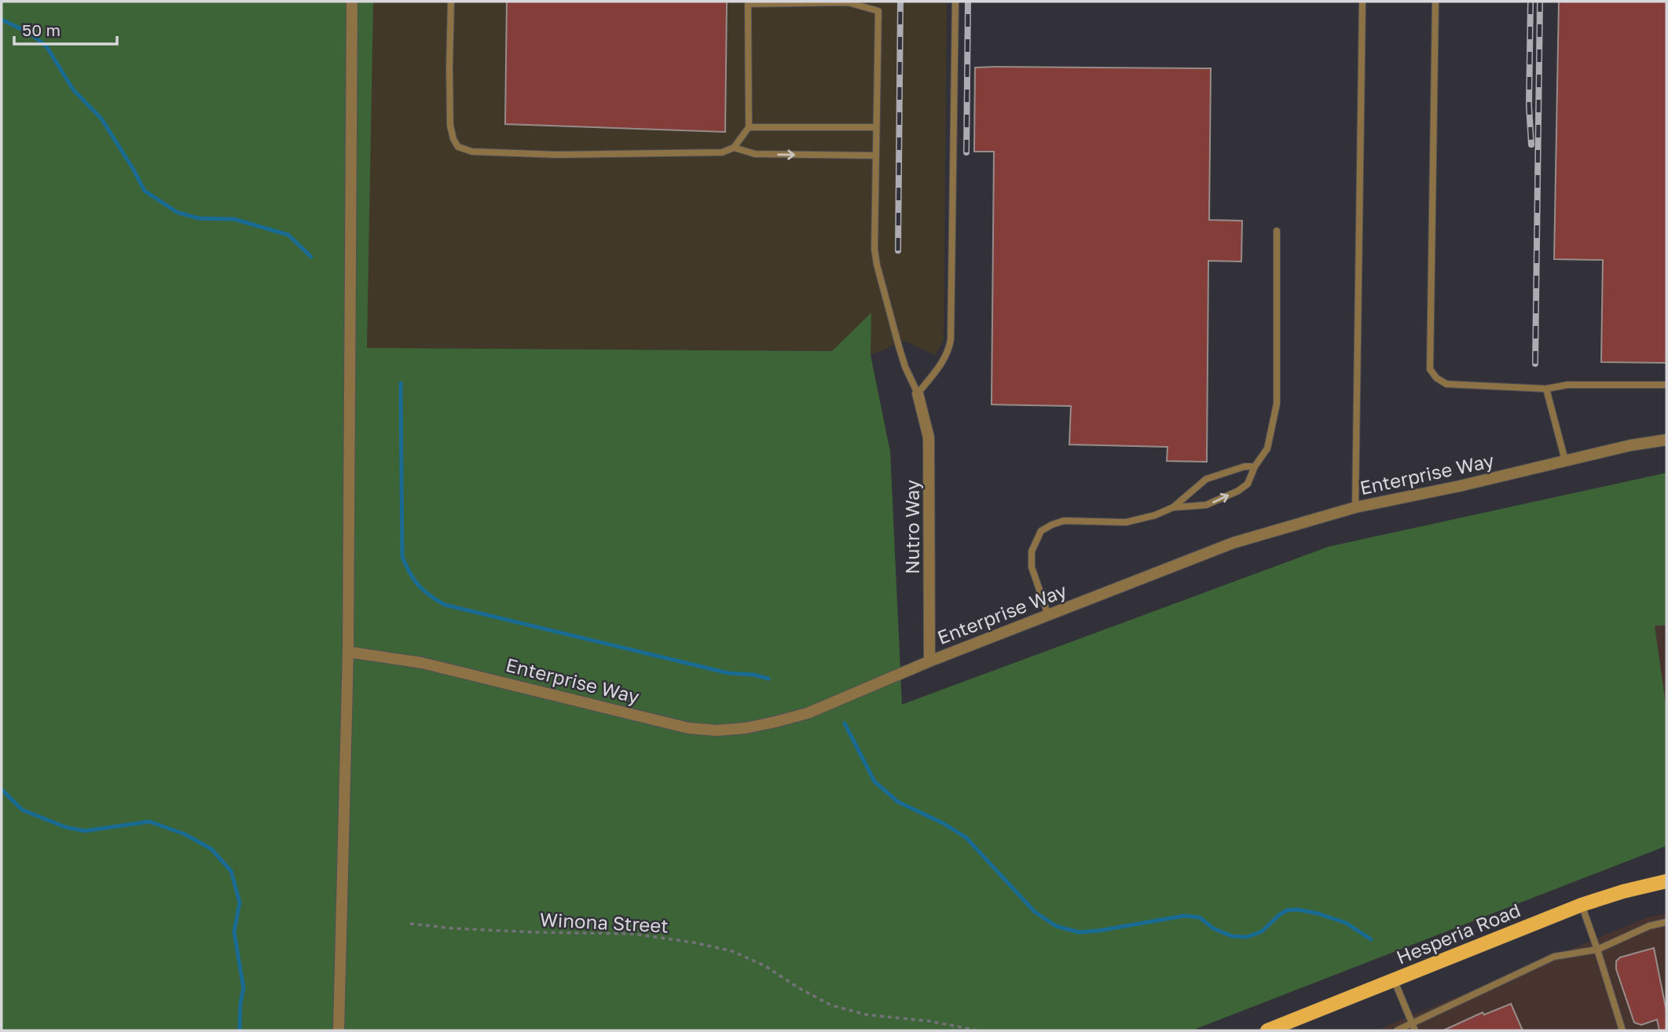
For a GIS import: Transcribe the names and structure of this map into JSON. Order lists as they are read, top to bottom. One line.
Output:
{"streets":{"main road":["Hesperia Road"],"street":["Enterprise Way","Nutro Way"],"path":["Winona Street"]},"crossings":[["Enterprise Way","Nutro Way"]],"scale_bar":"50 m"}
